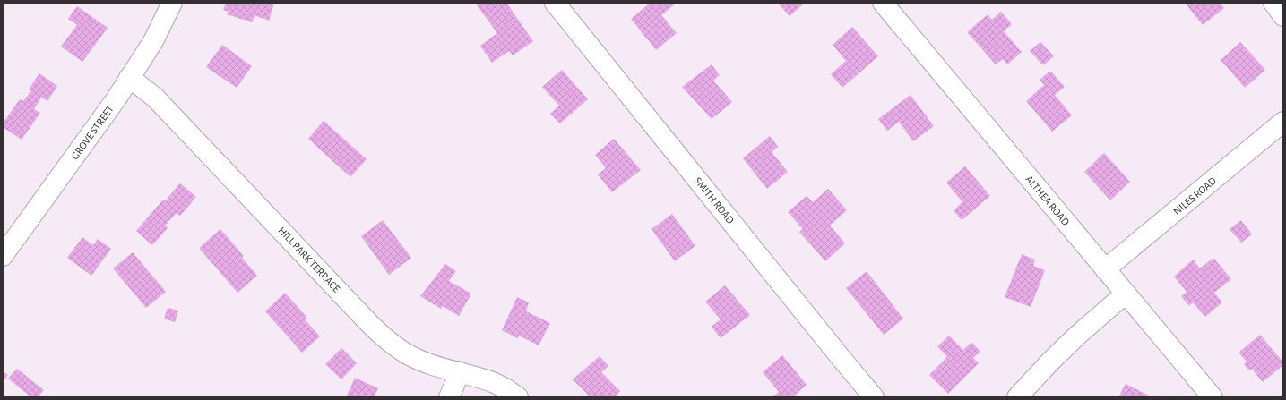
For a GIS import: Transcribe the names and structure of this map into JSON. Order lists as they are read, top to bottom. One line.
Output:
{"streets":{"street":["GROVE STREET","NILES ROAD","SMITH ROAD","ALTHEA ROAD","HILL PARK TERRACE"]},"crossings":[["GROVE STREET","HILL PARK TERRACE"],["NILES ROAD","ALTHEA ROAD"]]}
